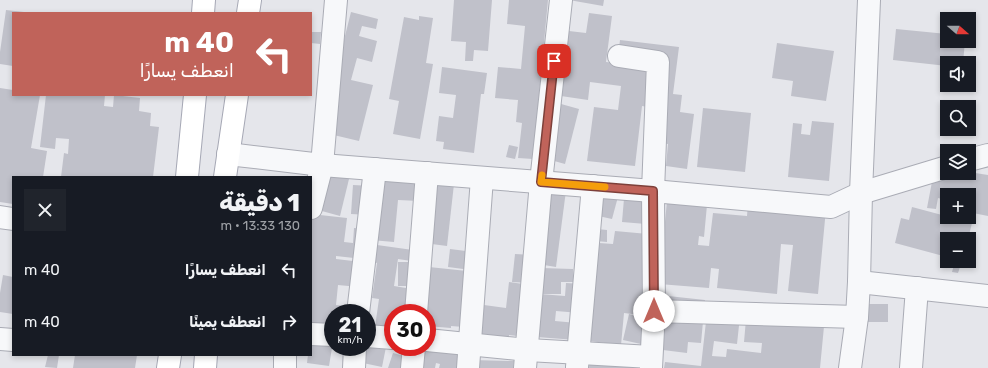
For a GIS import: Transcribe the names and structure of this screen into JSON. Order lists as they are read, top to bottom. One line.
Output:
{"north":"right","page":{"map_buttons":["+","−"],"turn":["40 m","انعطف يسارًا"],"heading":["1 دقيقة","130 m · 13:33"],"list":[{"name":"انعطف يسارًا","value":"40 m"},{"name":"انعطف يمينًا","value":"40 m"}],"speed":"21 km/h","limit":"30"}}
